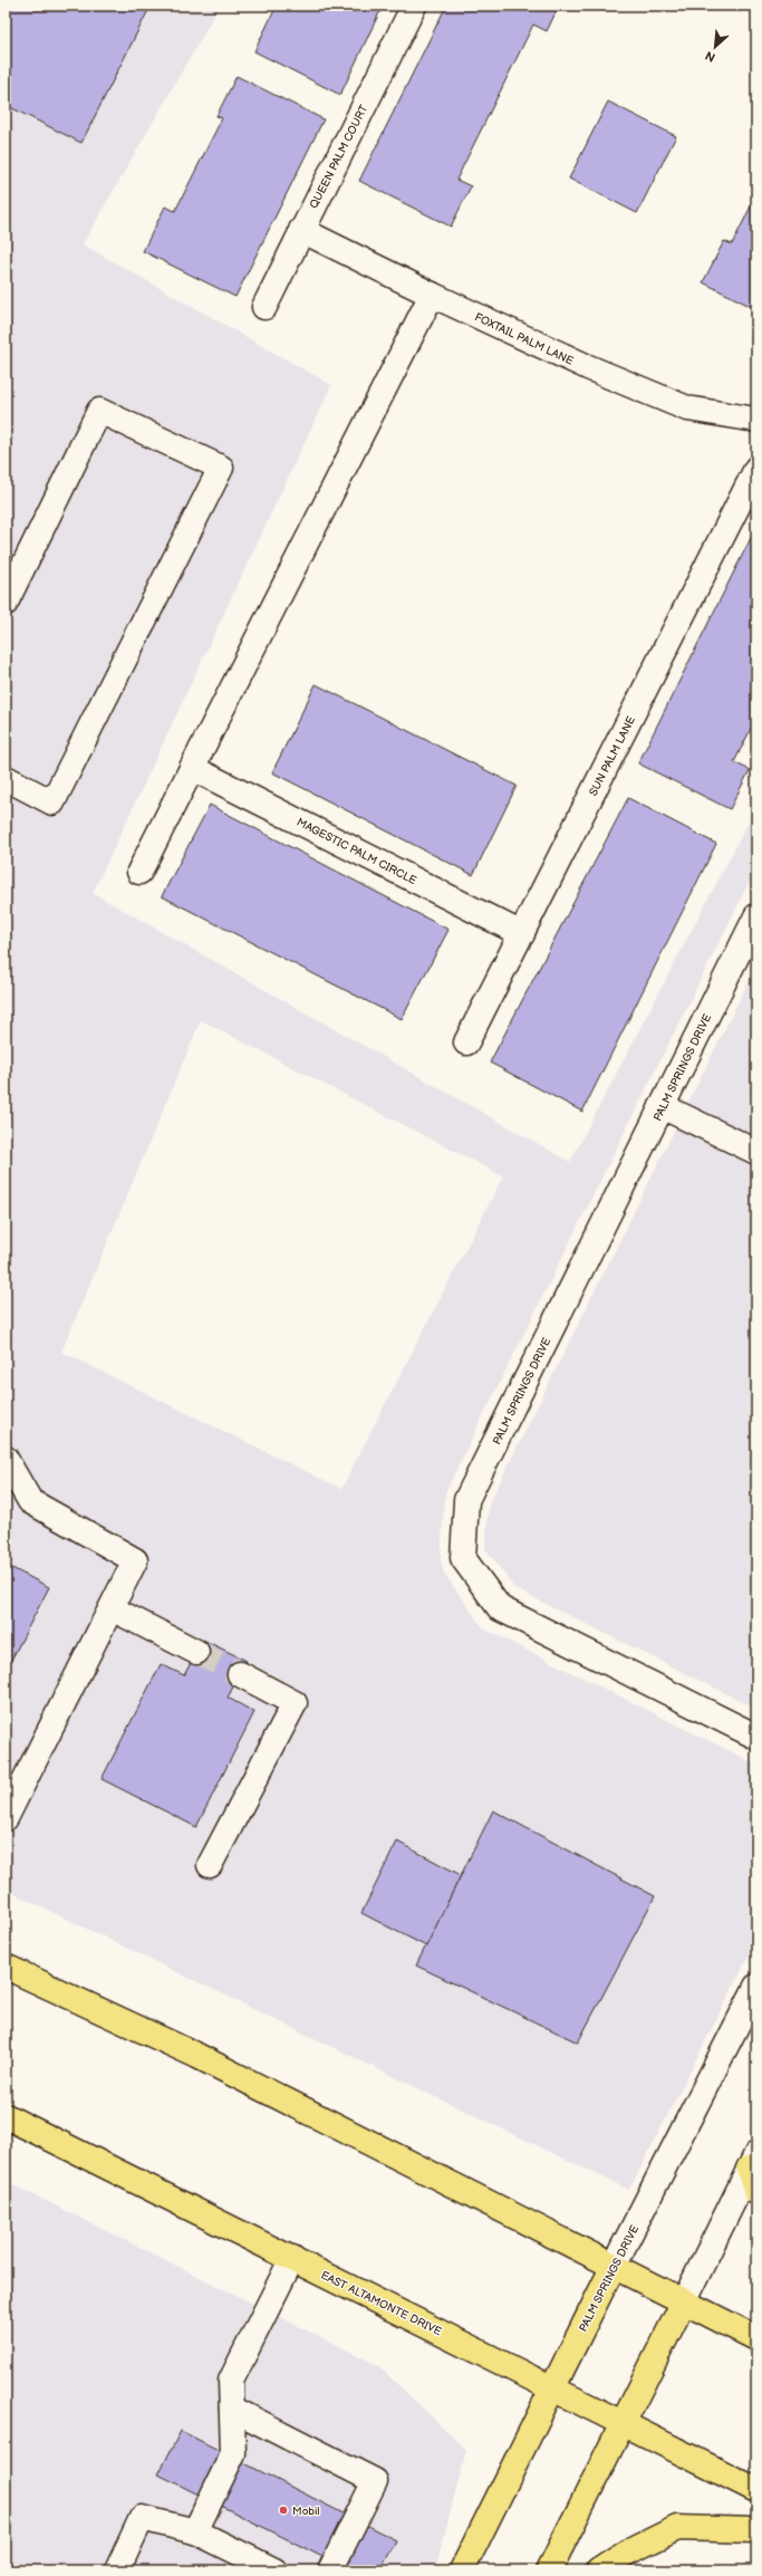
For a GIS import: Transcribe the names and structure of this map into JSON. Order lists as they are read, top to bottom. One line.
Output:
{"streets":{"main road":["PALM SPRINGS DRIVE","EAST ALTAMONTE DRIVE"],"street":["QUEEN PALM COURT","FOXTAIL PALM LANE","SUN PALM LANE","MAGESTIC PALM CIRCLE"]},"crossings":[["QUEEN PALM COURT","FOXTAIL PALM LANE"],["SUN PALM LANE","MAGESTIC PALM CIRCLE"],["PALM SPRINGS DRIVE","EAST ALTAMONTE DRIVE"]],"places":["Mobil"],"north":"bottom left"}
